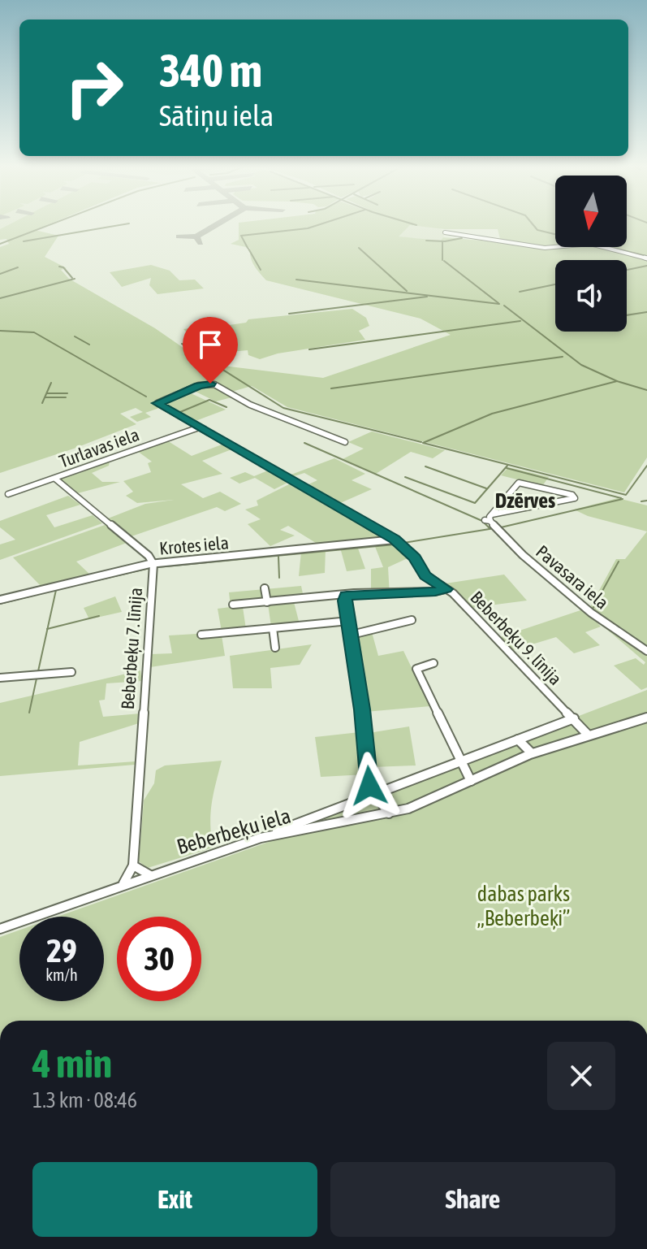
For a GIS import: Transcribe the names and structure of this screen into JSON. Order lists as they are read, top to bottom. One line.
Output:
{"streets":{"street":["Turlavas iela","Krotes iela","Pavasara iela","Beberbeķu 9. līnija","Beberbeķu 7. līnija","Beberbeķu iela"]},"crossings":[["Turlavas iela","Beberbeķu 9. līnija"],["Turlavas iela","Beberbeķu 7. līnija"],["Krotes iela","Beberbeķu 9. līnija"],["Krotes iela","Beberbeķu 7. līnija"],["Beberbeķu 9. līnija","Beberbeķu iela"],["Beberbeķu 7. līnija","Beberbeķu iela"]],"districts":["Dzērves"],"parks":["dabas parks „Beberbeķi”"],"north":"bottom","page":{"turn":["340 m","Sātiņu iela"],"speed":"29 km/h","limit":"30","heading":["4 min","1.3 km · 08:46"],"buttons":["Exit","Share"]}}
